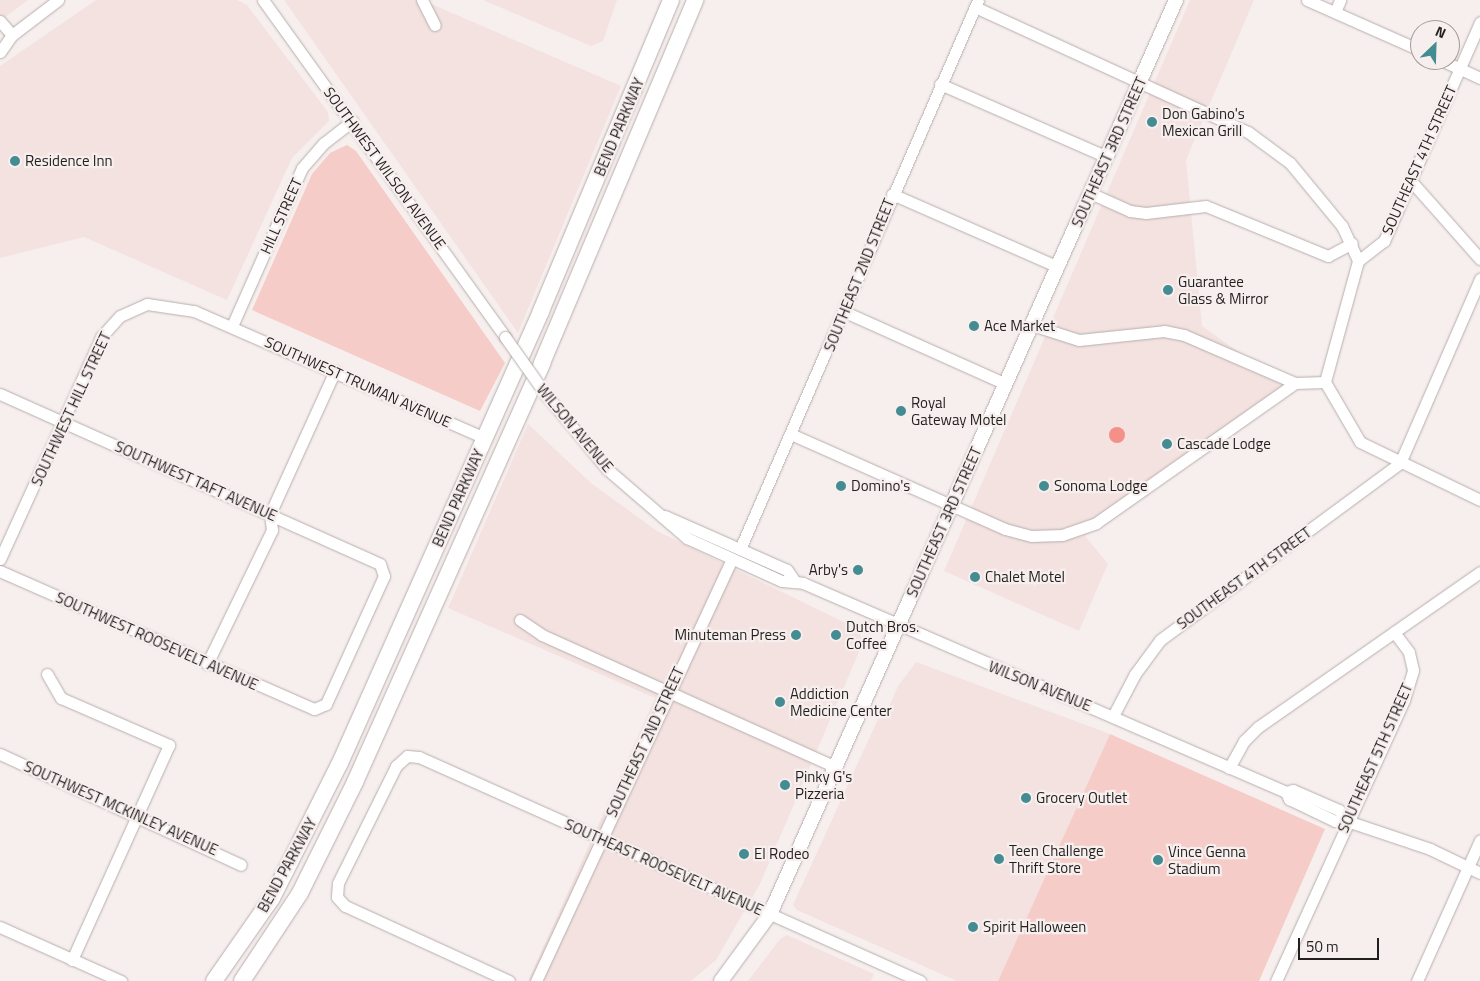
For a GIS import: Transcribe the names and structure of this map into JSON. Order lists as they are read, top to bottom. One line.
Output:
{"streets":{"highway":["BEND PARKWAY"],"main road":["SOUTHEAST 3RD STREET"],"street":["SOUTHEAST 4TH STREET","SOUTHWEST WILSON AVENUE","HILL STREET","SOUTHEAST 2ND STREET","SOUTHWEST TRUMAN AVENUE","SOUTHWEST HILL STREET","WILSON AVENUE","SOUTHWEST TAFT AVENUE","SOUTHWEST ROOSEVELT AVENUE","SOUTHEAST 5TH STREET","SOUTHWEST MCKINLEY AVENUE","SOUTHEAST ROOSEVELT AVENUE"]},"crossings":[["BEND PARKWAY","SOUTHWEST TRUMAN AVENUE"],["SOUTHEAST 3RD STREET","WILSON AVENUE"],["SOUTHEAST 3RD STREET","SOUTHEAST ROOSEVELT AVENUE"],["SOUTHEAST 4TH STREET","WILSON AVENUE"],["SOUTHWEST WILSON AVENUE","HILL STREET"],["SOUTHWEST WILSON AVENUE","WILSON AVENUE"],["HILL STREET","SOUTHWEST TRUMAN AVENUE"],["HILL STREET","SOUTHWEST HILL STREET"],["SOUTHEAST 2ND STREET","WILSON AVENUE"],["SOUTHEAST 2ND STREET","SOUTHEAST ROOSEVELT AVENUE"],["SOUTHWEST TRUMAN AVENUE","SOUTHWEST HILL STREET"],["SOUTHWEST HILL STREET","SOUTHWEST TAFT AVENUE"],["WILSON AVENUE","SOUTHEAST 5TH STREET"],["SOUTHWEST TAFT AVENUE","SOUTHWEST ROOSEVELT AVENUE"]],"places":["Don Gabino's Mexican Grill","Residence Inn","Guarantee Glass & Mirror","Ace Market","Royal Gateway Motel","Cascade Lodge","Domino's","Sonoma Lodge","Arby's","Chalet Motel","Minuteman Press","Dutch Bros. Coffee","Addiction Medicine Center","Pinky G's Pizzeria","Grocery Outlet","El Rodeo","Teen Challenge Thrift Store","Vince Genna Stadium","Spirit Halloween"],"scale_bar":"50 m","north":"top right"}
